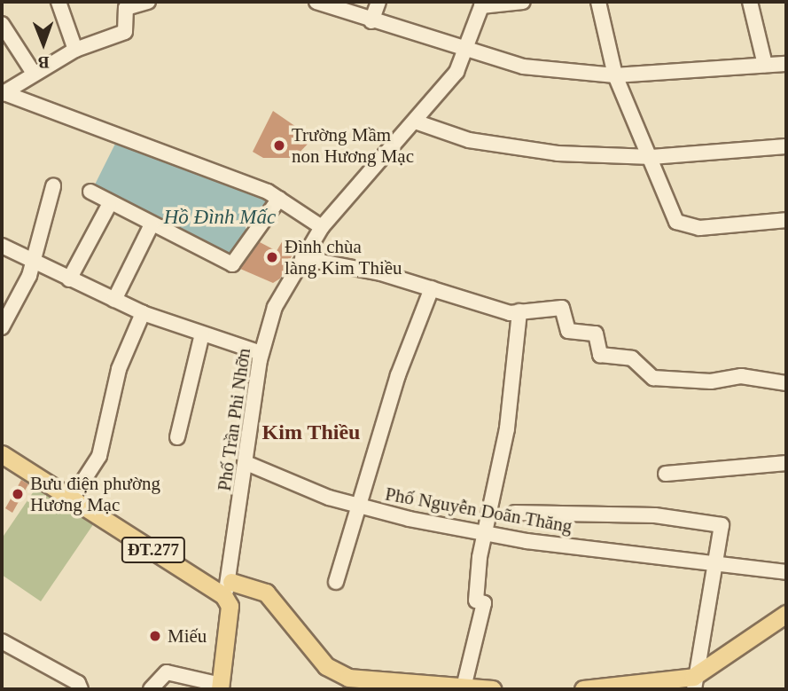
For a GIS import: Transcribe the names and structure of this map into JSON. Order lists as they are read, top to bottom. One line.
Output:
{"streets":{"main road":["ĐT.277"],"street":["Phố Trần Phi Nhỡn","Phố Nguyễn Doãn Thăng"]},"crossings":[["Phố Trần Phi Nhỡn","Phố Nguyễn Doãn Thăng"],["Phố Trần Phi Nhỡn","ĐT.277"]],"districts":["Kim Thiều"],"water":["Hồ Đình Mấc"],"places":["Trường Mầm non Hương Mạc","Đình chùa làng Kim Thiều","Bưu điện phường Hương Mạc","Miếu"],"north":"bottom"}
